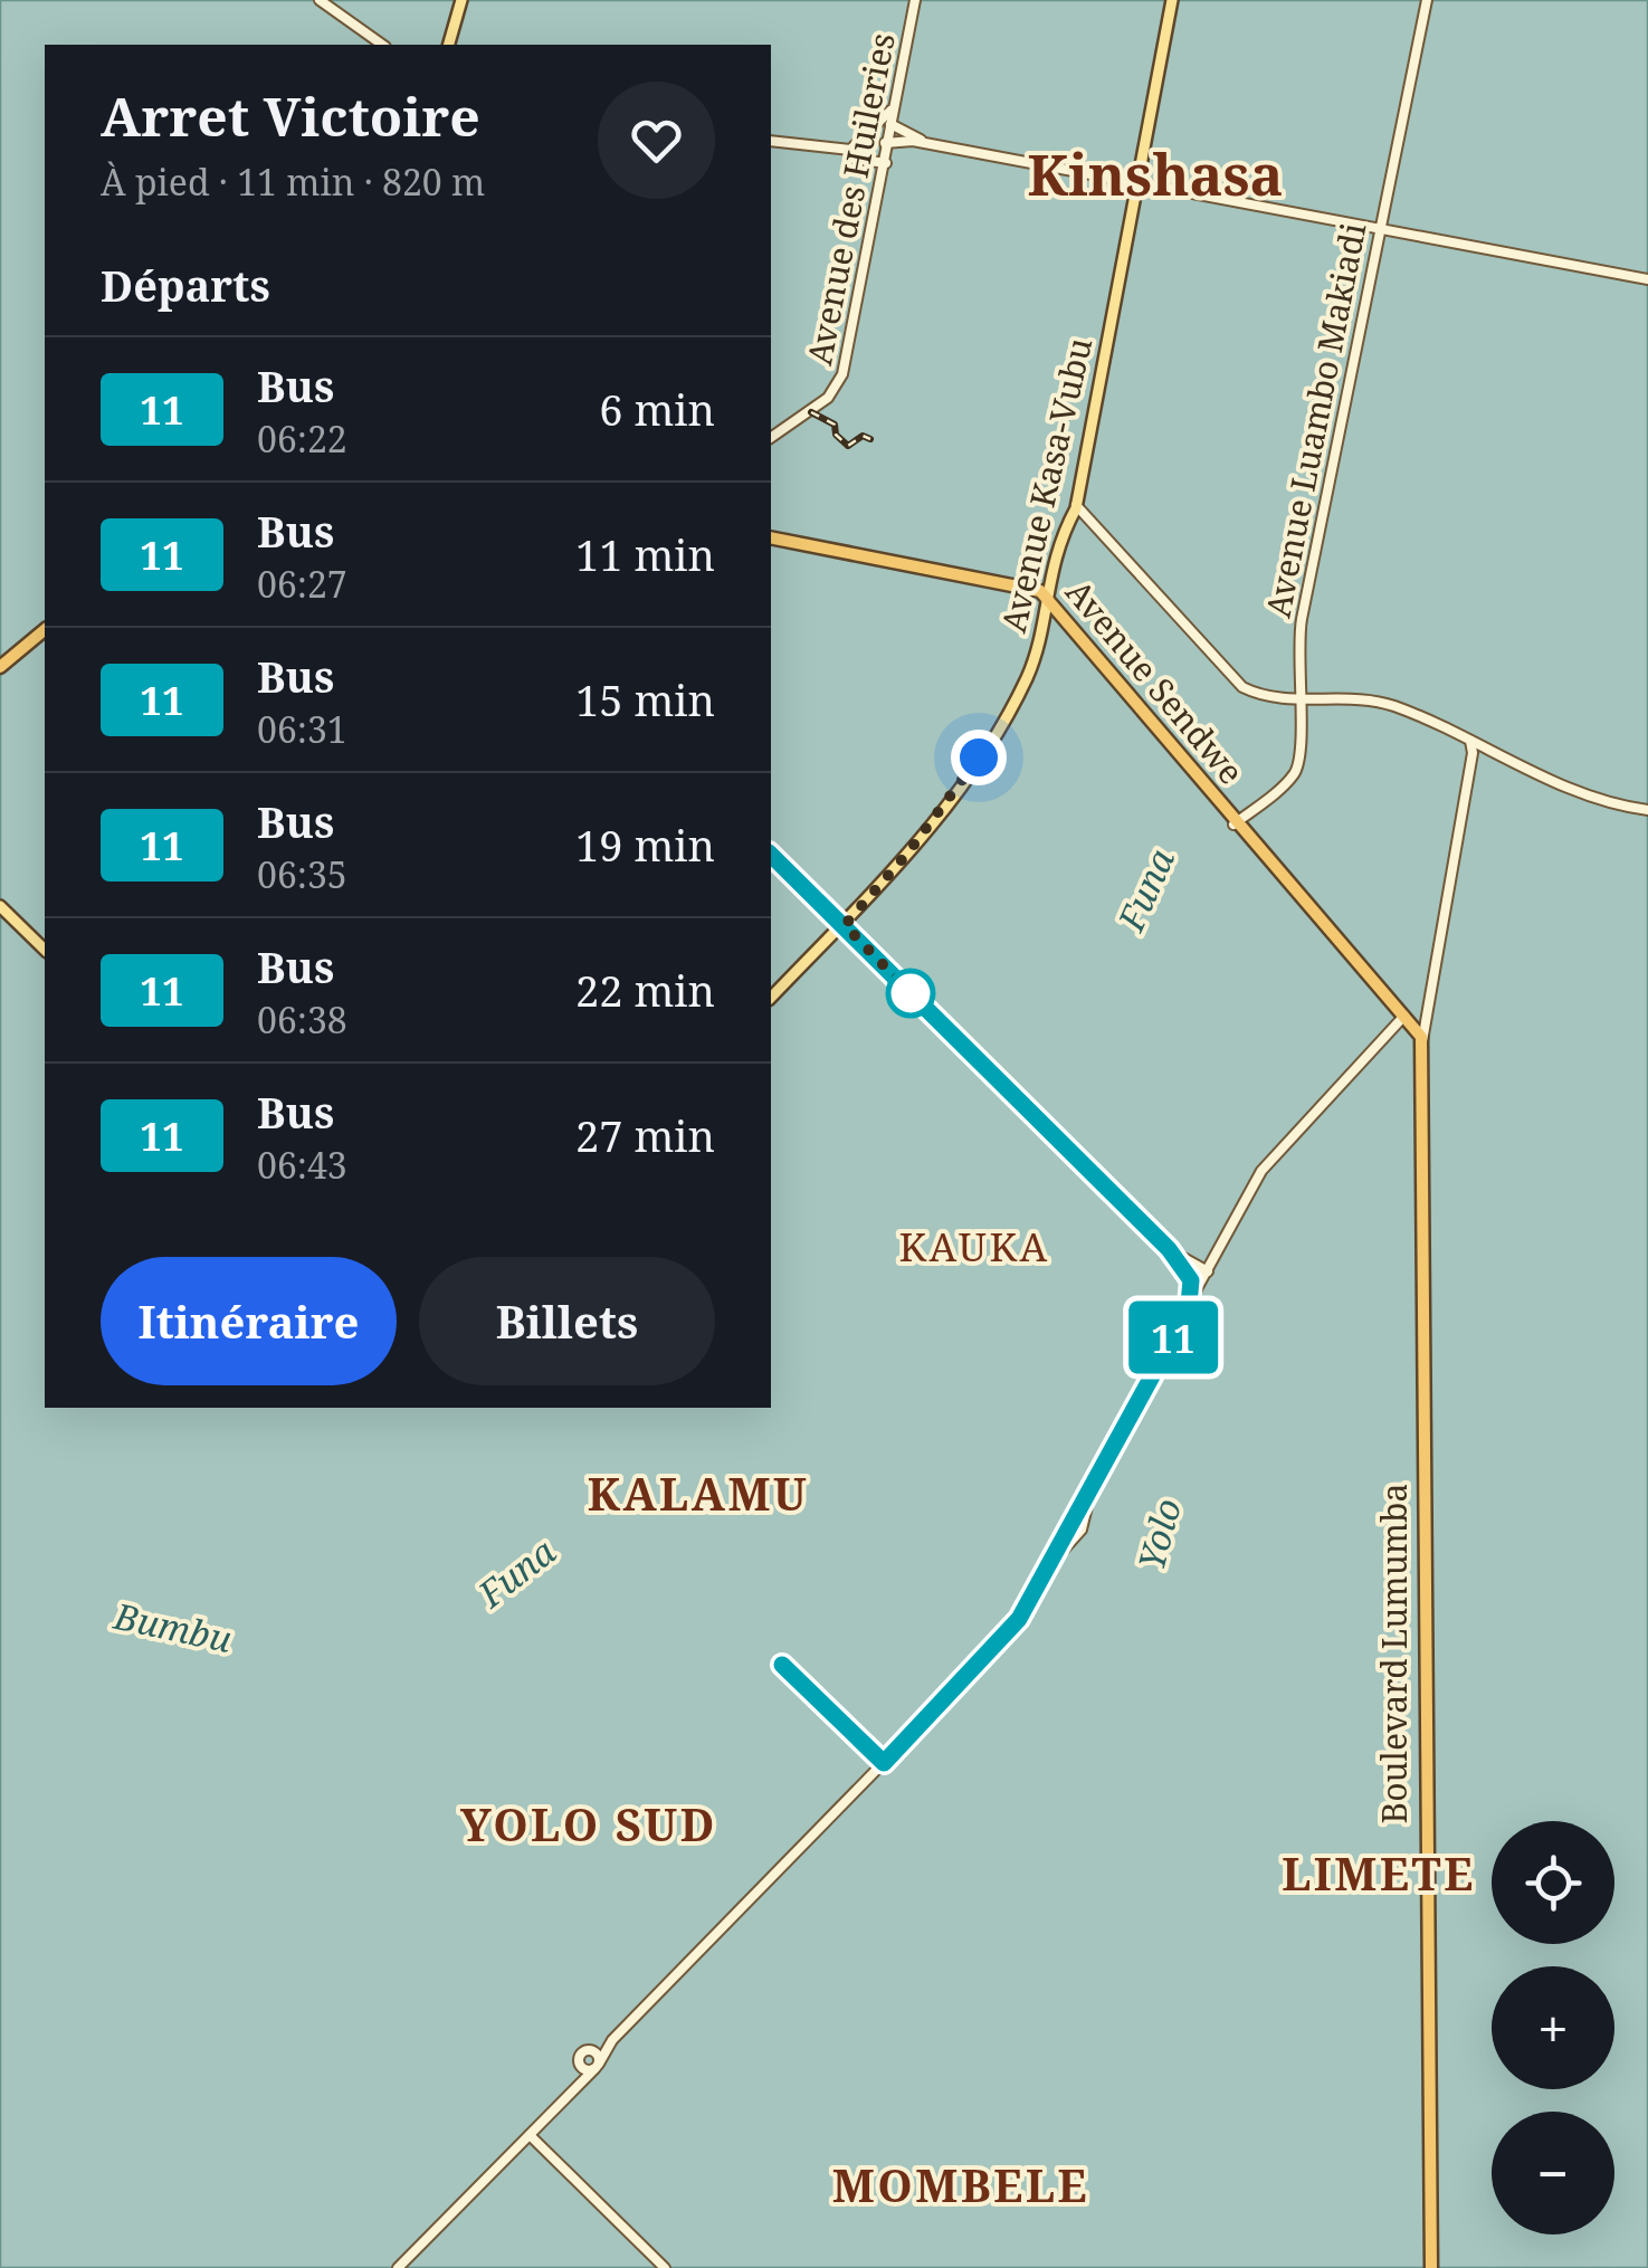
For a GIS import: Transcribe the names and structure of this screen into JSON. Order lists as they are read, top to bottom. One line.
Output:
{"streets":{"highway":["Avenue Sendwe","Boulevard Lumumba"],"main road":["Avenue des Huileries","Avenue Luambo Makiadi","Avenue Kasa-Vubu"]},"crossings":[["Avenue Luambo Makiadi","Avenue Sendwe"],["Avenue Kasa-Vubu","Avenue Sendwe"],["Avenue Sendwe","Boulevard Lumumba"]],"districts":["Kinshasa","KAUKA","KALAMU","YOLO SUD","LIMETE","MOMBELE"],"water":["Funa","Yolo","Bumbu"],"lines":["bus line 11"],"page":{"on_map":"11","heading":[["Arret Victoire","À pied · 11 min · 820 m"],"Départs"],"list":[{"mark":"11","name":"Bus","note":"06:22","value":"6 min"},{"mark":"11","name":"Bus","note":"06:27","value":"11 min"},{"mark":"11","name":"Bus","note":"06:31","value":"15 min"},{"mark":"11","name":"Bus","note":"06:35","value":"19 min"},{"mark":"11","name":"Bus","note":"06:38","value":"22 min"},{"mark":"11","name":"Bus","note":"06:43","value":"27 min"}],"buttons":["Itinéraire","Billets"],"map_buttons":["+","−"]}}
